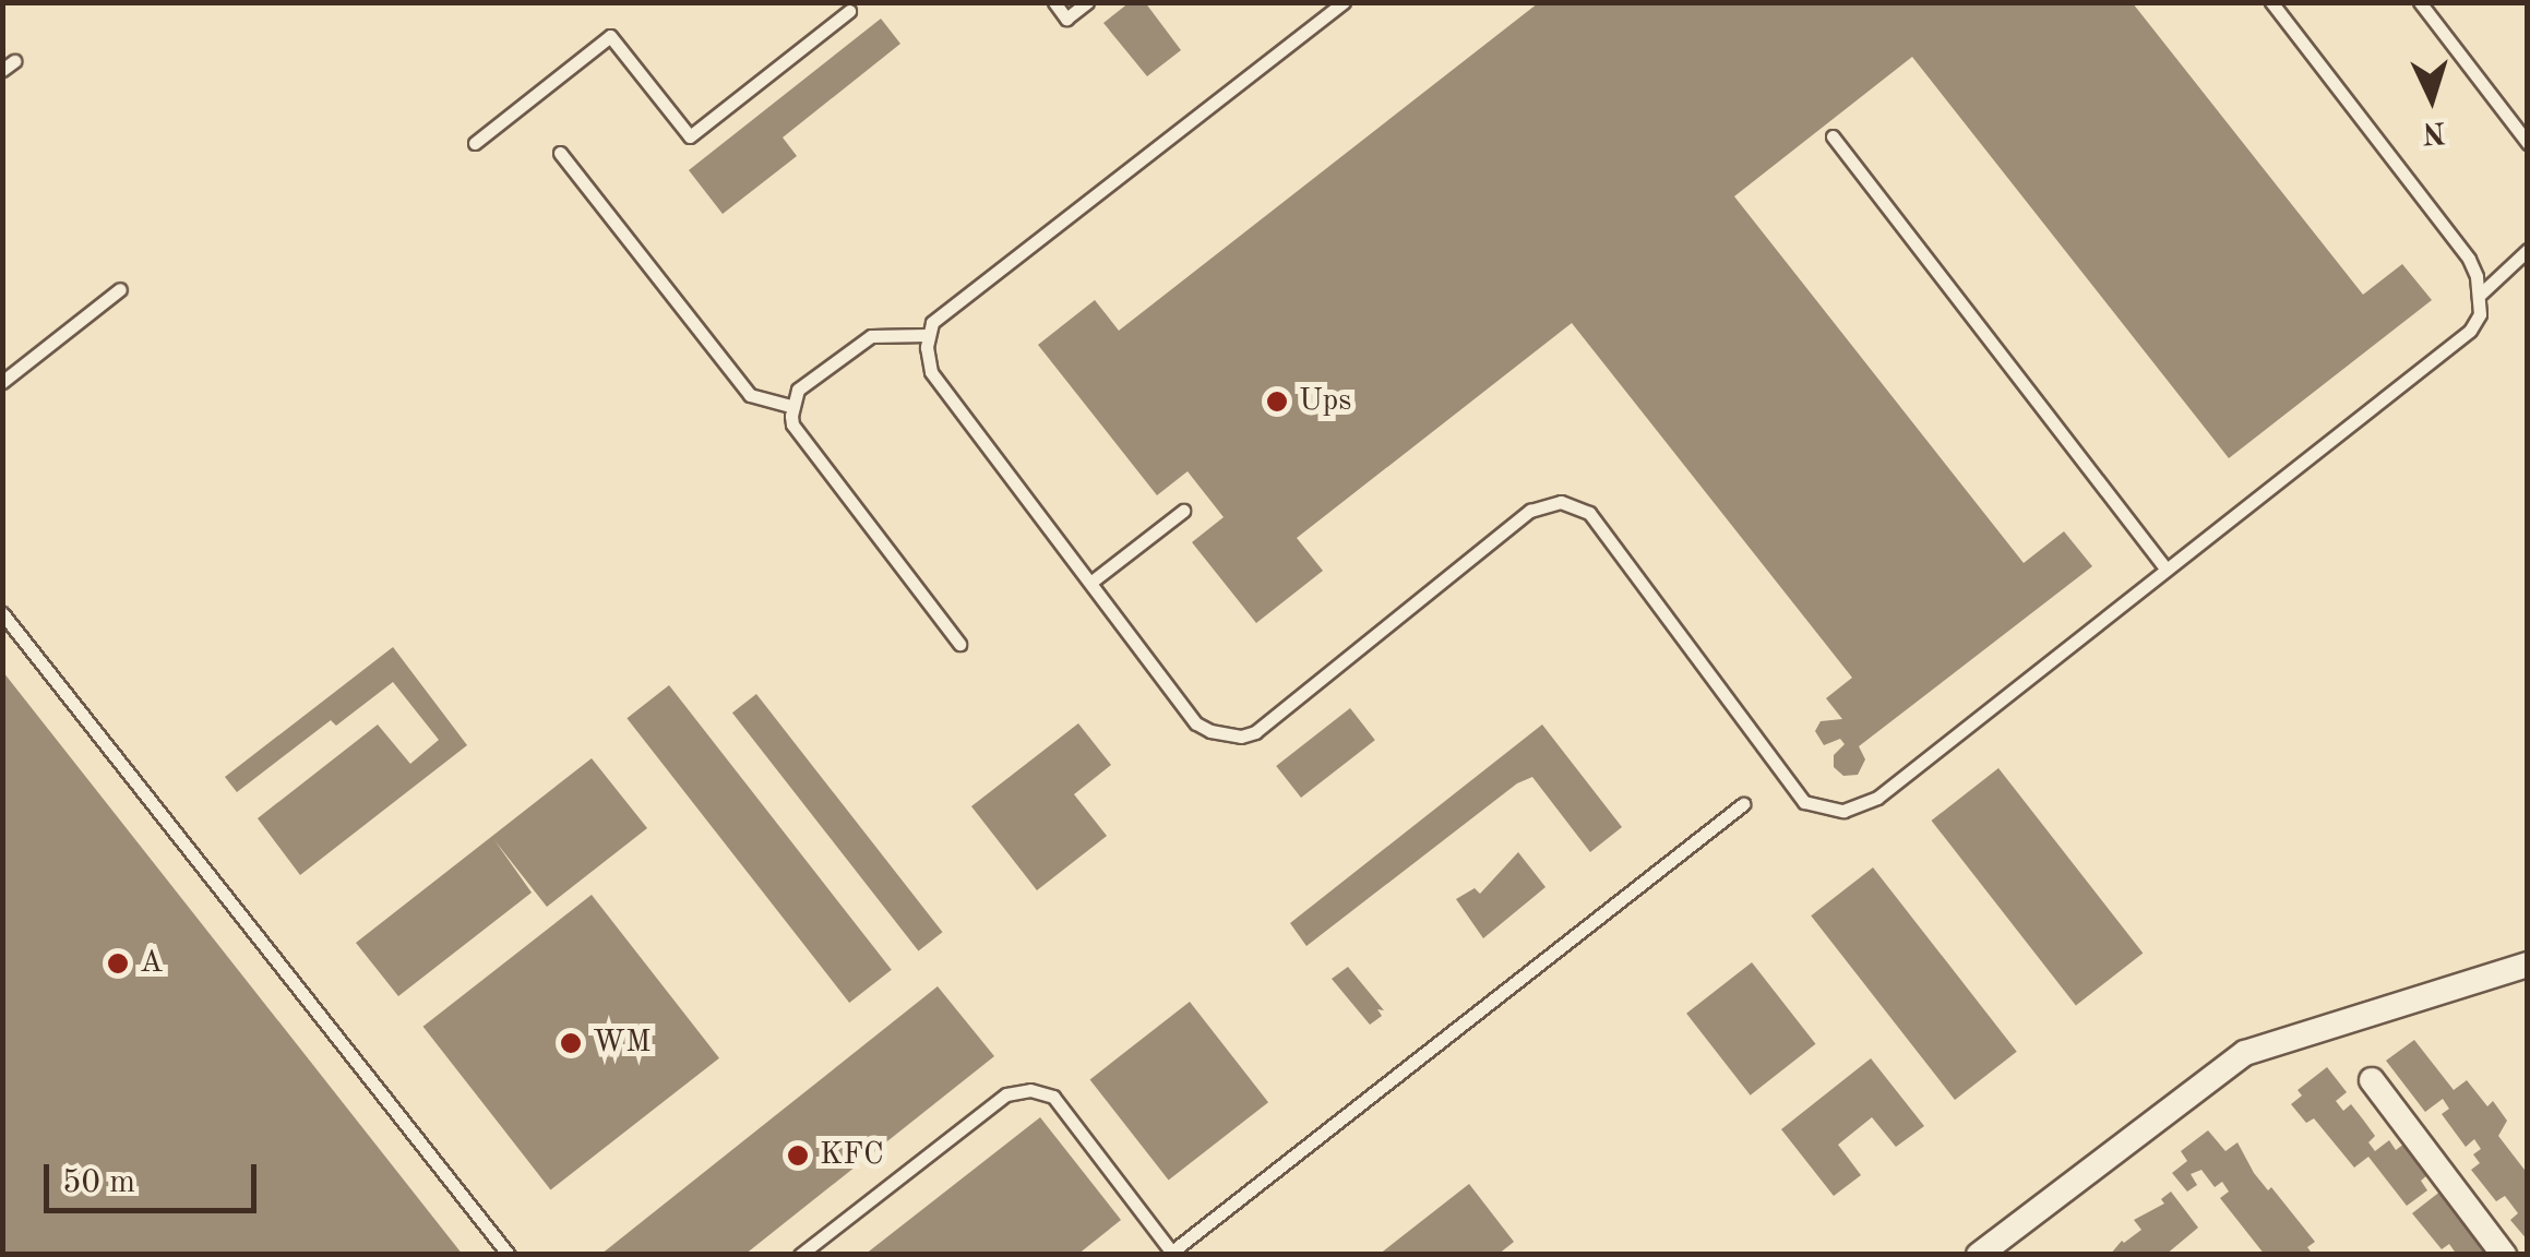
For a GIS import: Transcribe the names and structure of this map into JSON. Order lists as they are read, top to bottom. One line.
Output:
{"places":["Ups","A","WM","KFC"],"scale_bar":"50 m","north":"bottom"}
